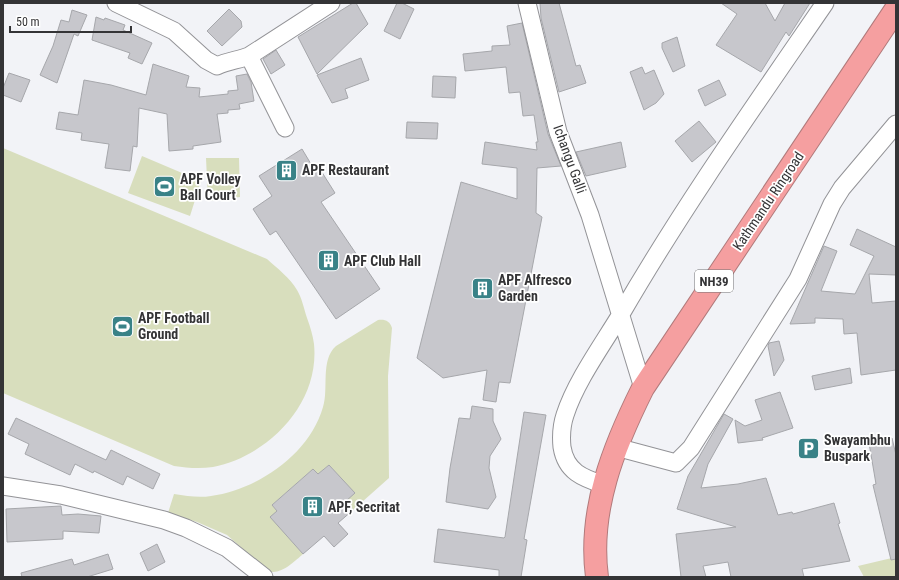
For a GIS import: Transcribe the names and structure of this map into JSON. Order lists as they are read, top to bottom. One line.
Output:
{"streets":{"highway":["Kathmandu Ringroad","NH39"],"street":["Ichangu Galli"]},"crossings":[["Ichangu Galli","Kathmandu Ringroad"]],"places":{"building":["APF Restaurant","APF Club Hall","APF Alfresco Garden","APF, Secritat"],"sports":["APF Volley Ball Court","APF Football Ground"],"parking":["Swayambhu Buspark"]},"scale_bar":"50 m"}
